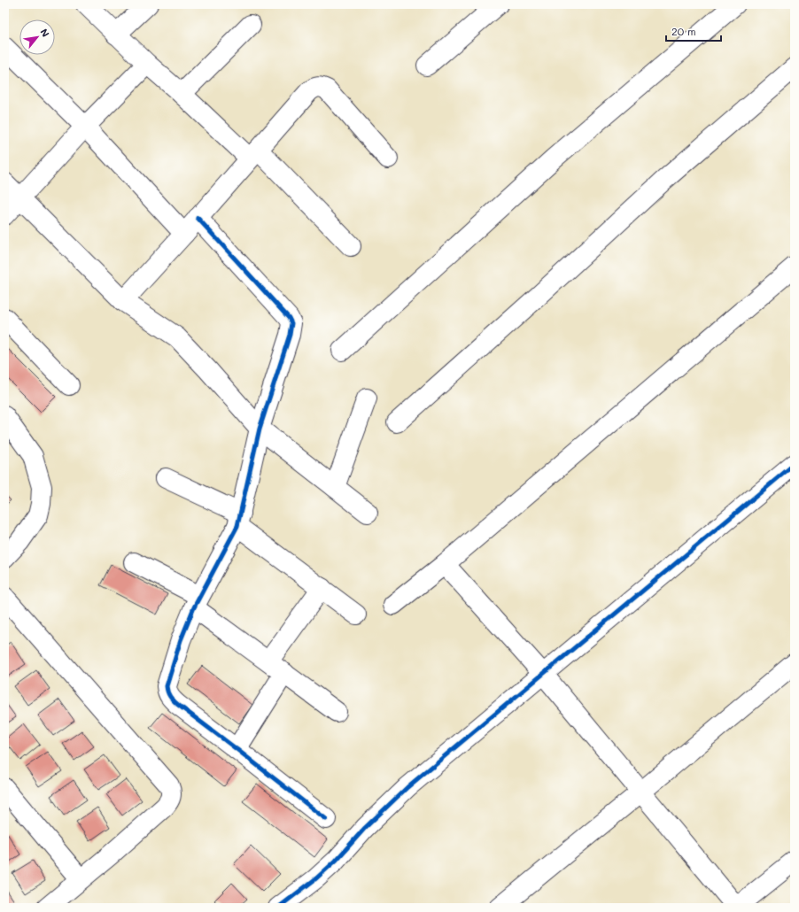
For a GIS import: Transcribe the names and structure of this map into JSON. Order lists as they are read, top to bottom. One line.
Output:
{"scale_bar":"20 m","north":"top right"}
